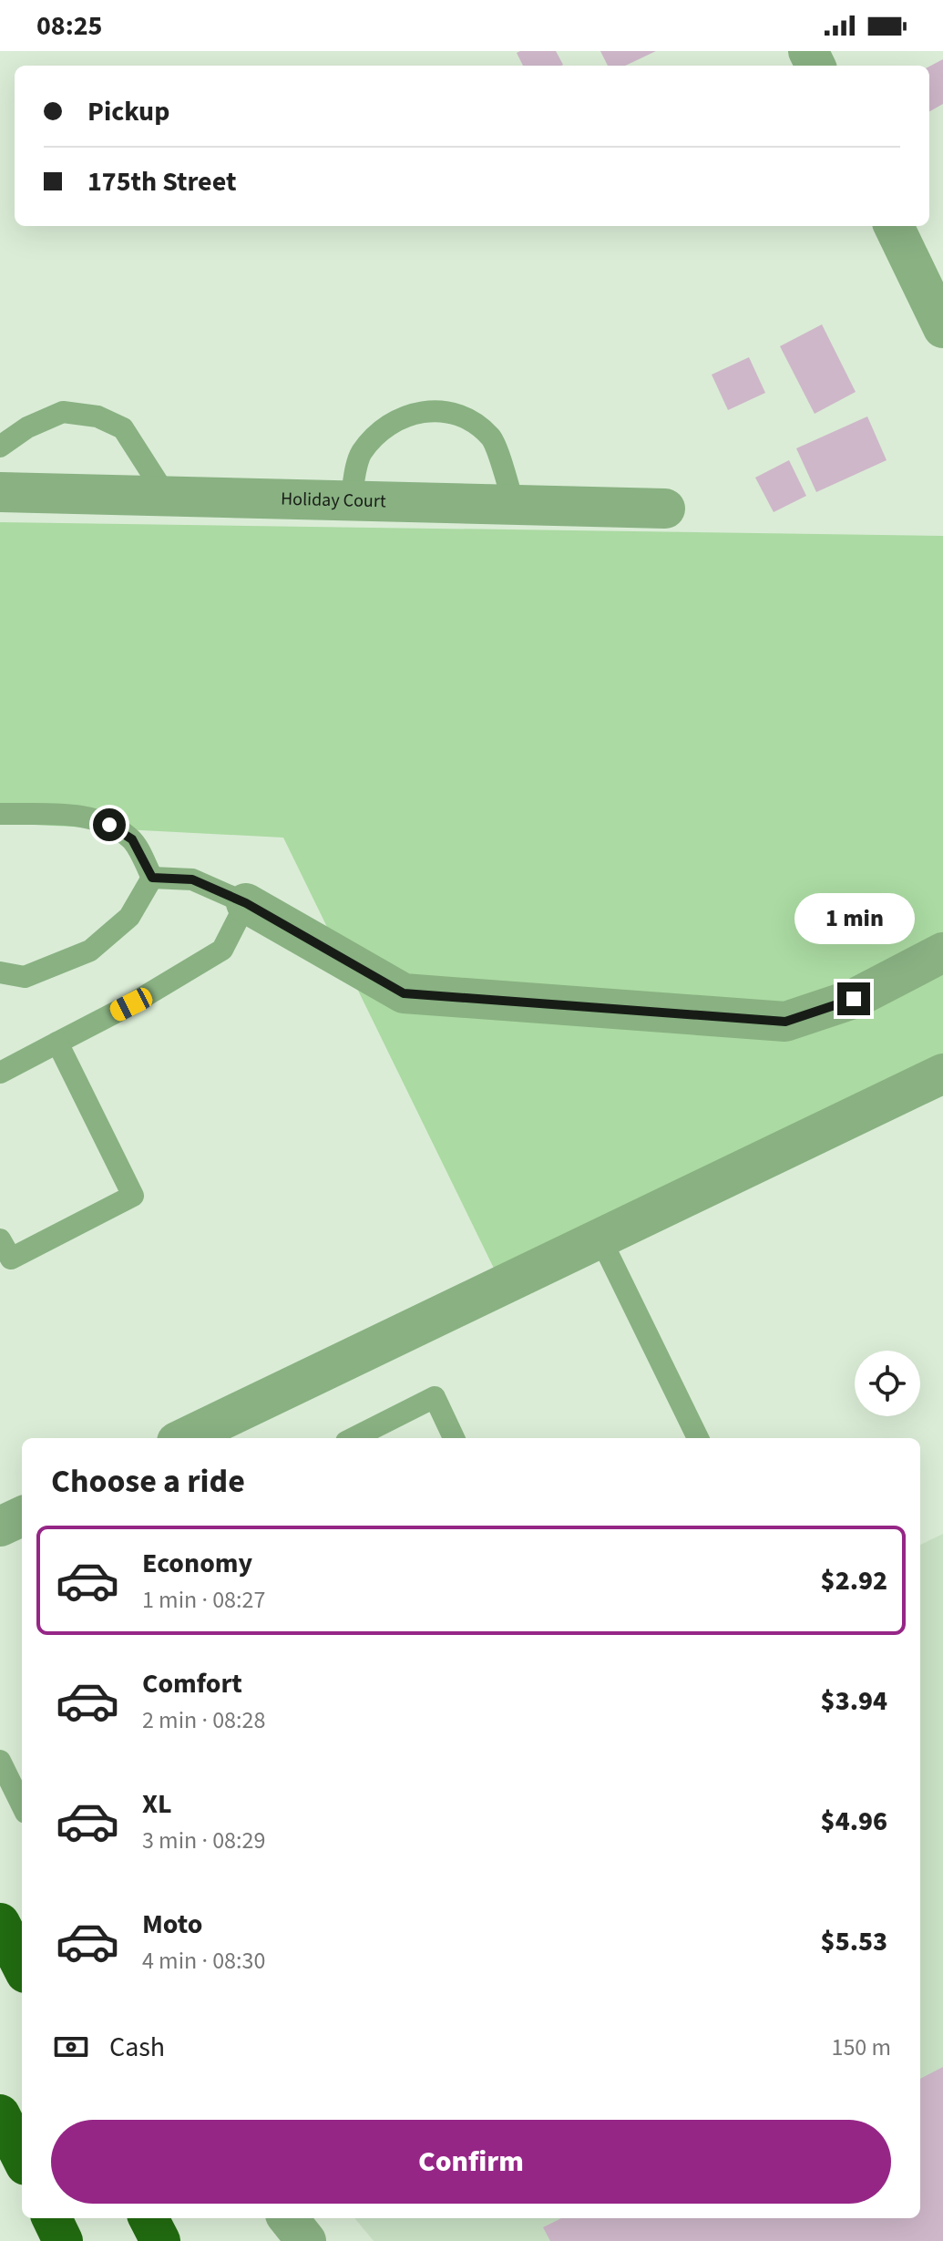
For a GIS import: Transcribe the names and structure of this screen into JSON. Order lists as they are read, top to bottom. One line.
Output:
{"streets":{"street":["Holiday Court"]},"page":{"status":"08:25","banner":["Pickup","175th Street"],"bubble":"1 min","heading":"Choose a ride","list":[{"name":"Economy","note":"1 min · 08:27","value":"$2.92"},{"name":"Comfort","note":"2 min · 08:28","value":"$3.94"},{"name":"XL","note":"3 min · 08:29","value":"$4.96"},{"name":"Moto","note":"4 min · 08:30","value":"$5.53"}],"pay":["Cash","150 m"],"buttons":"Confirm"}}
